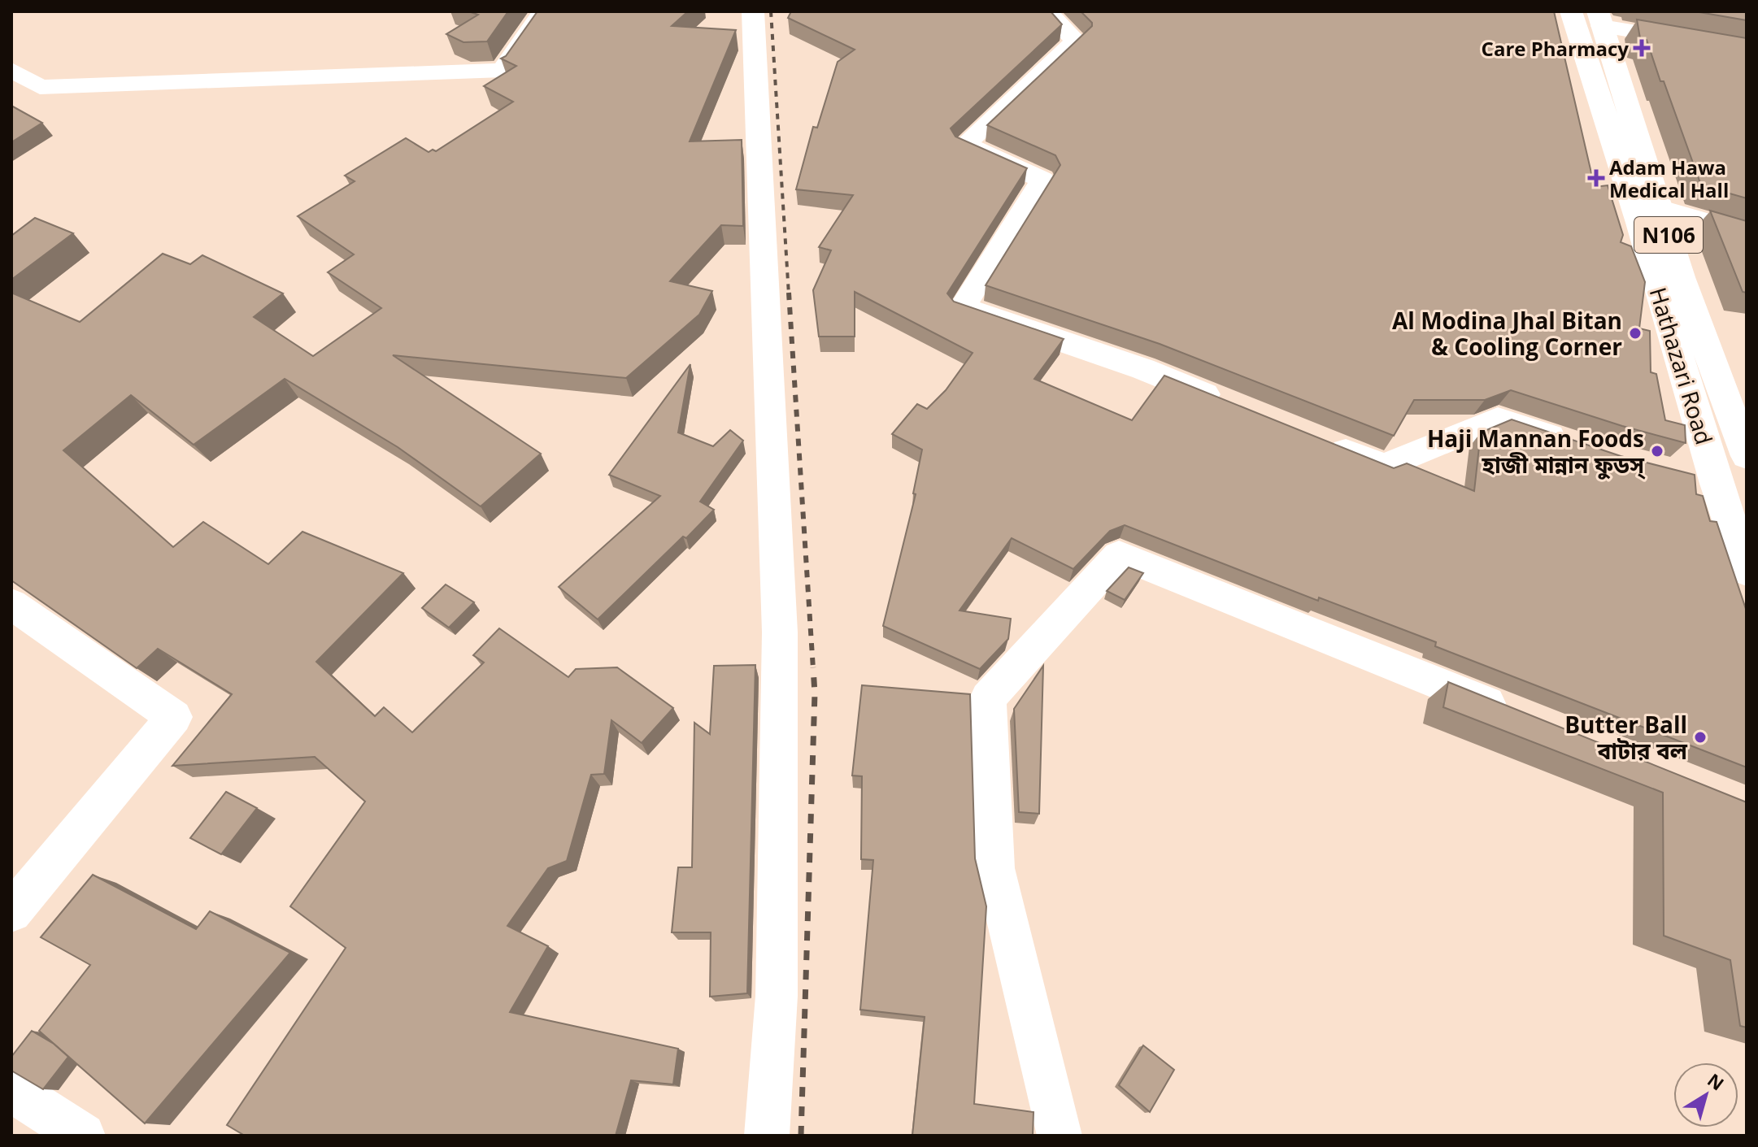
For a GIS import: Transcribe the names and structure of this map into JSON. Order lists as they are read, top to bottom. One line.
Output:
{"streets":{"highway":["N106","Hathazari Road"]},"places":{"health":["Care Pharmacy","Adam Hawa Medical Hall"],"other":["Al Modina Jhal Bitan & Cooling Corner","Haji Mannan Foods হাজী মান্নান ফুডস্","Butter Ball বাটার বল"]},"north":"top right"}
